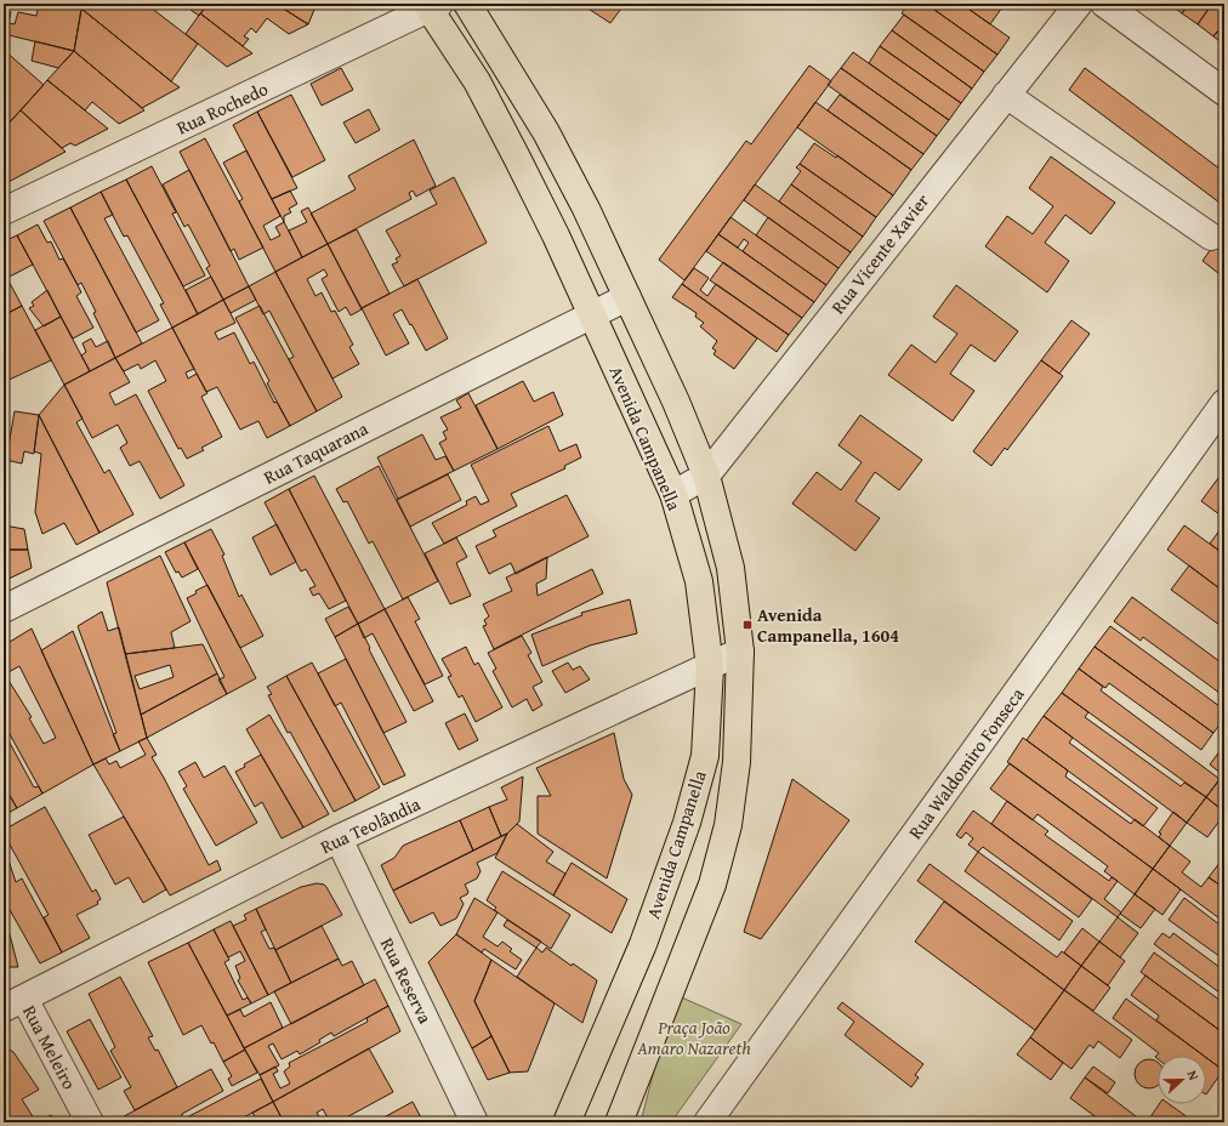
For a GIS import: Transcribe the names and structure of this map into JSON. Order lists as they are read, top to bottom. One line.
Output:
{"streets":{"main road":["Avenida Campanella"],"street":["Rua Rochedo","Rua Vicente Xavier","Rua Taquarana","Rua Waldomiro Fonseca","Rua Teolândia","Rua Reserva","Rua Meleiro"]},"crossings":[["Rua Rochedo","Avenida Campanella"],["Rua Vicente Xavier","Avenida Campanella"],["Avenida Campanella","Rua Taquarana"],["Avenida Campanella","Rua Teolândia"],["Rua Teolândia","Rua Reserva"],["Rua Teolândia","Rua Meleiro"]],"parks":["Praça João Amaro Nazareth"],"places":{"transit":["Avenida Campanella, 1604"]},"north":"right"}
